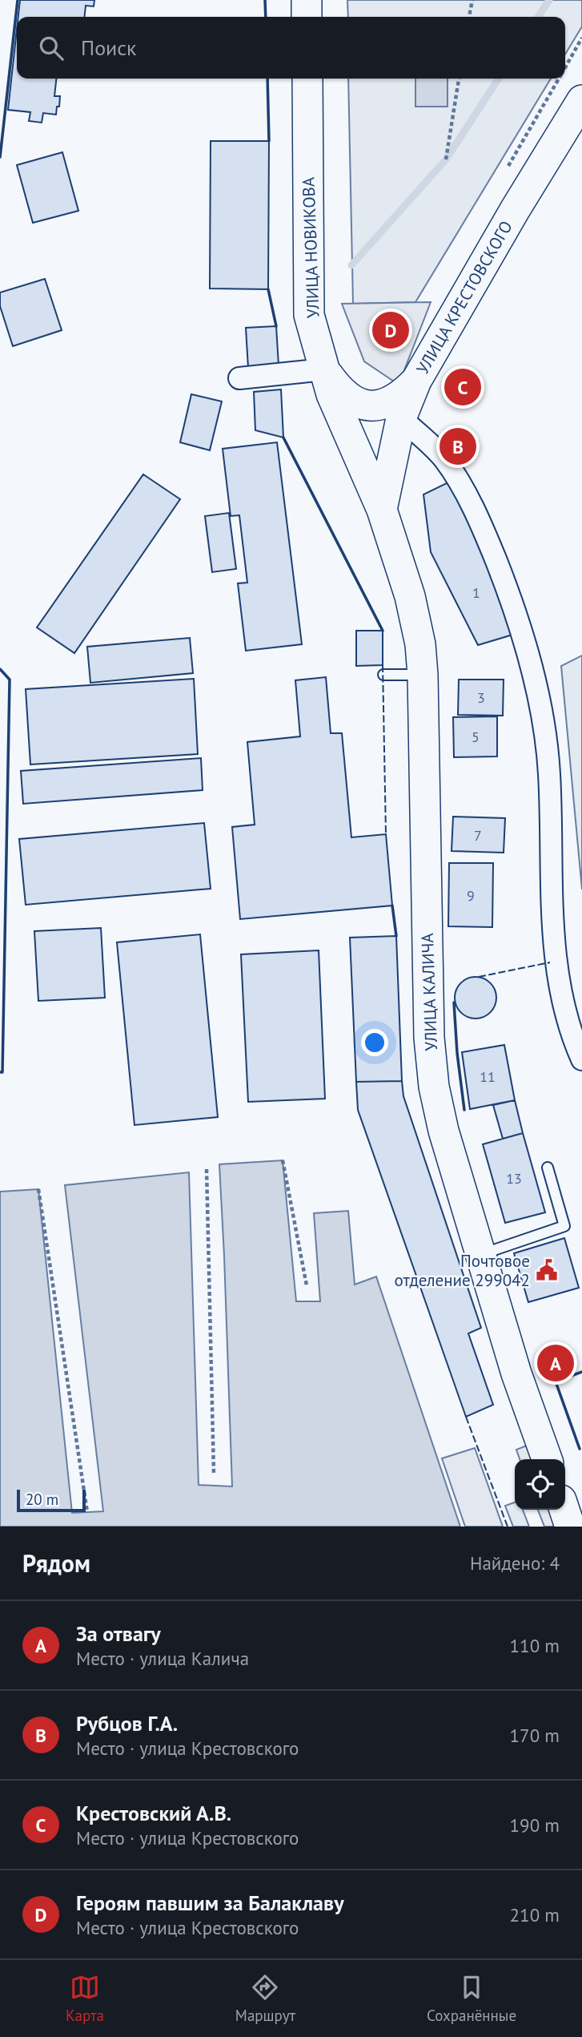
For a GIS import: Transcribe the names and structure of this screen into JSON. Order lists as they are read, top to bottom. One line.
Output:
{"streets":{"main road":["УЛИЦА НОВИКОВА","УЛИЦА КРЕСТОВСКОГО","УЛИЦА КАЛИЧА"]},"crossings":[["УЛИЦА НОВИКОВА","УЛИЦА КРЕСТОВСКОГО"],["УЛИЦА НОВИКОВА","УЛИЦА КАЛИЧА"],["УЛИЦА КРЕСТОВСКОГО","УЛИЦА КАЛИЧА"]],"places":{"public building":["Почтовое отделение 299042"]},"house_numbers":["1","3","5","7","9","11","13"],"scale_bar":"20 m","page":{"search":"Поиск","pins":["D","C","B","A"],"scale":"20 m","heading":["Рядом","Найдено: 4"],"list":[{"mark":"A","name":"За отвагу","note":"Место · улица Калича","value":"110 m"},{"mark":"B","name":"Рубцов Г.А.","note":"Место · улица Крестовского","value":"170 m"},{"mark":"C","name":"Крестовский А.В.","note":"Место · улица Крестовского","value":"190 m"},{"mark":"D","name":"Героям павшим за Балаклаву","note":"Место · улица Крестовского","value":"210 m"}],"nav":["Карта","Маршрут","Сохранённые"]}}
